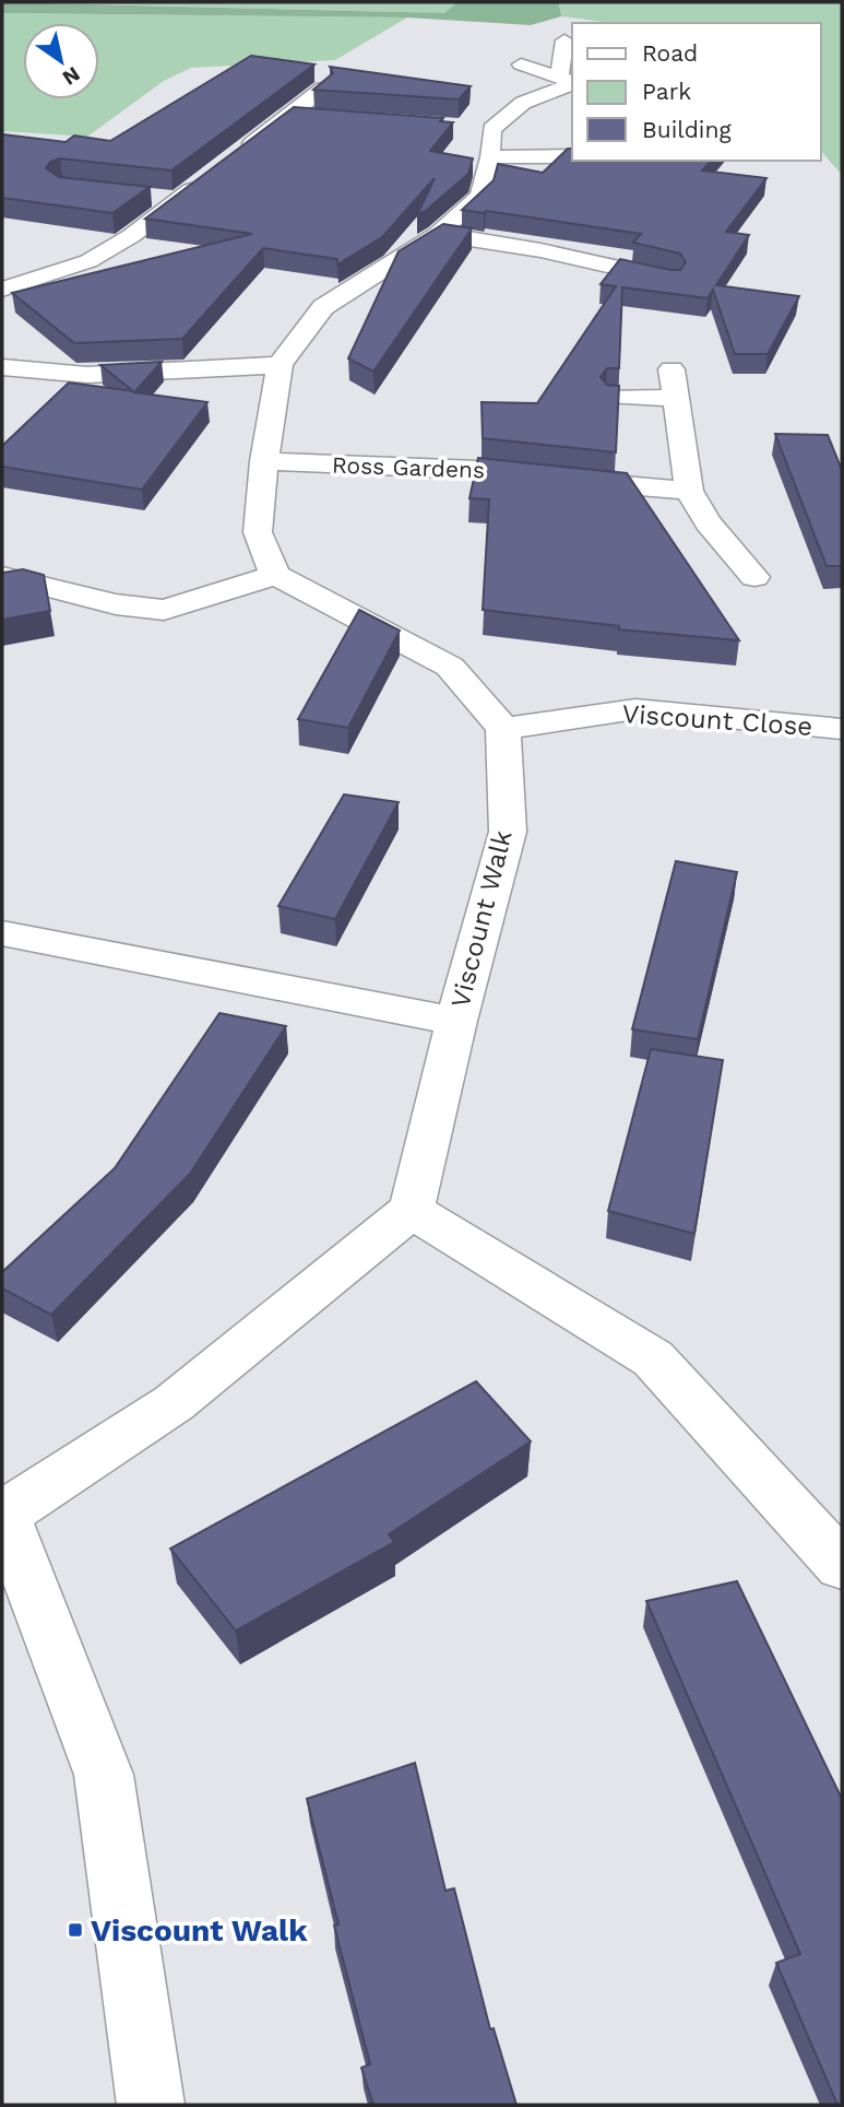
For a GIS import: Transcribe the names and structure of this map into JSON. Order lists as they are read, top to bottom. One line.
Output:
{"streets":{"street":["Ross Gardens","Viscount Close","Viscount Walk"]},"crossings":[["Viscount Close","Viscount Walk"]],"places":{"transit":["Viscount Walk"]},"legend":["Road","Park","Building"],"north":"bottom right"}
